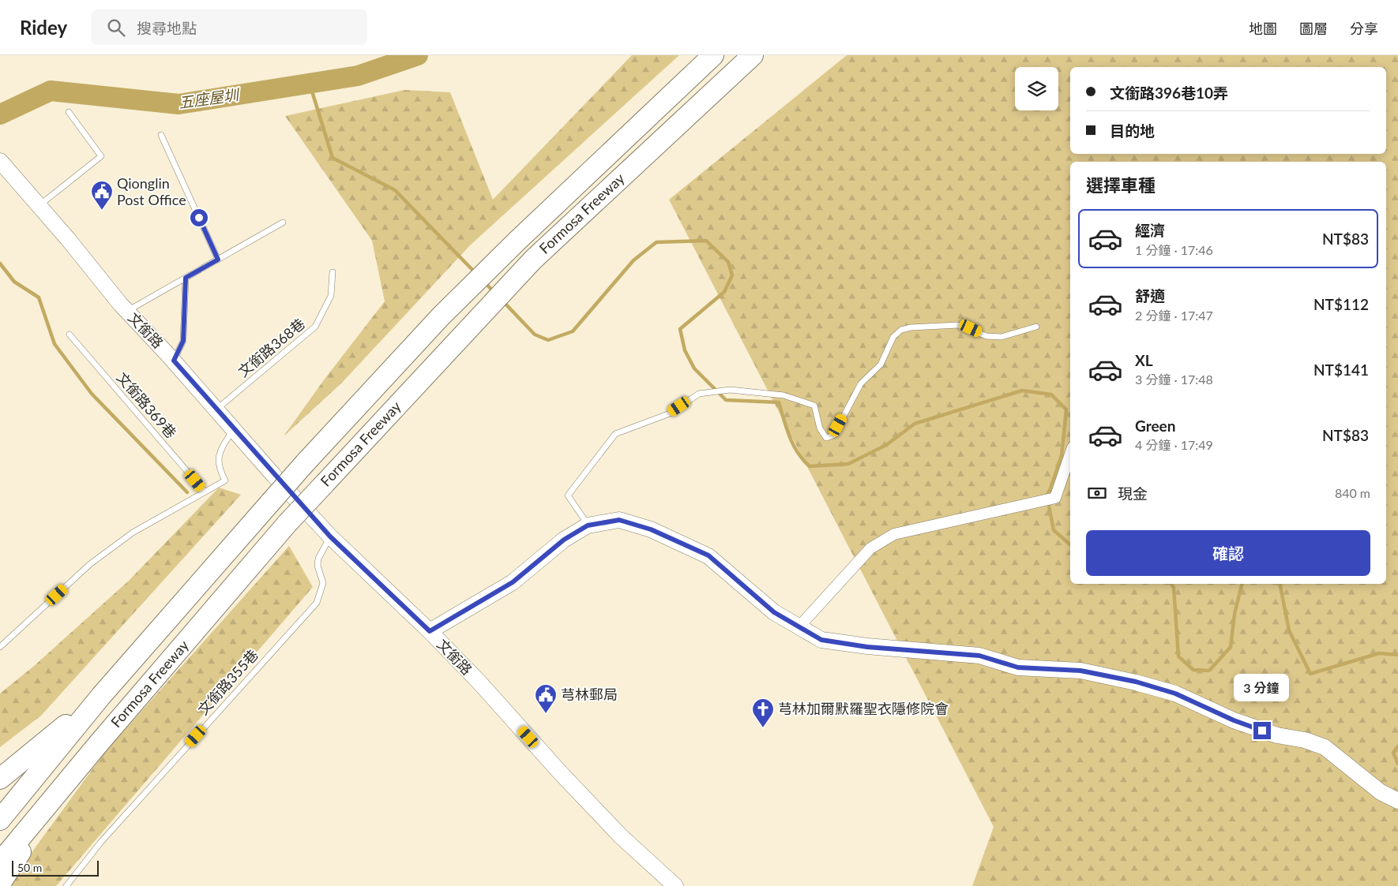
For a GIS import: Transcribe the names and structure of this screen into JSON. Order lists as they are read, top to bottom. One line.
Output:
{"streets":{"highway":["Formosa Freeway"],"street":["文銜路"],"lane":["文銜路368巷","文銜路369巷","文銜路355巷"]},"crossings":[["文銜路","文銜路368巷"],["文銜路","文銜路355巷"]],"water":["五座屋圳"],"places":{"public building":["Qionglin Post Office","芎林郵局"],"church":["芎林加爾默羅聖衣隱修院會"]},"scale_bar":"50 m","page":{"header":"Ridey","search":"搜尋地點","nav":["地圖","圖層","分享"],"banner":["文銜路396巷10弄","目的地"],"heading":"選擇車種","list":[{"name":"經濟","note":"1 分鐘 · 17:46","value":"NT$83"},{"name":"舒適","note":"2 分鐘 · 17:47","value":"NT$112"},{"name":"XL","note":"3 分鐘 · 17:48","value":"NT$141"},{"name":"Green","note":"4 分鐘 · 17:49","value":"NT$83"}],"pay":["現金","840 m"],"buttons":"確認","bubble":"3 分鐘","scale":"50 m"}}
